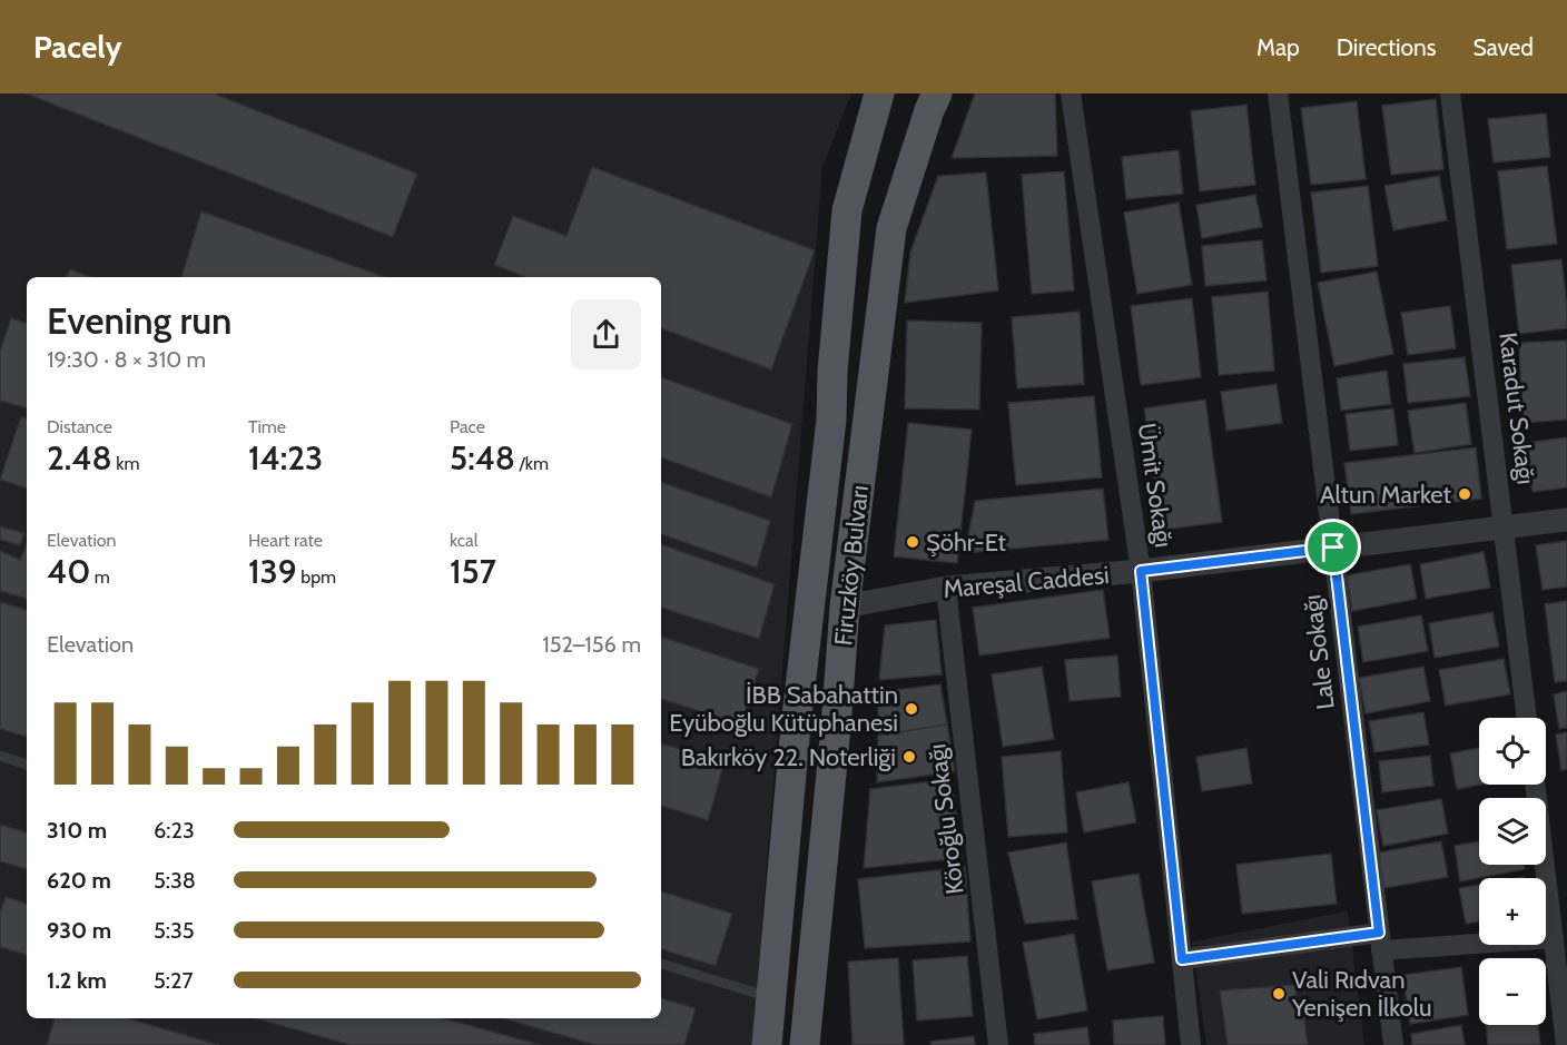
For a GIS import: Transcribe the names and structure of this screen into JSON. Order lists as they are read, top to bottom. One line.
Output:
{"streets":{"main road":["Firuzköy Bulvarı"],"street":["Karadut Sokağı","Ümit Sokağı","Mareşal Caddesi","Lale Sokağı","Köroğlu Sokağı"]},"crossings":[["Karadut Sokağı","Mareşal Caddesi"],["Ümit Sokağı","Mareşal Caddesi"],["Firuzköy Bulvarı","Mareşal Caddesi"],["Mareşal Caddesi","Lale Sokağı"],["Mareşal Caddesi","Köroğlu Sokağı"]],"places":["Altun Market","Şöhr-Et","İBB Sabahattin Eyüboğlu Kütüphanesi","Bakırköy 22. Noterliği","Vali Rıdvan Yenişen İlkolu"],"page":{"header":"Pacely","nav":["Map","Directions","Saved"],"heading":["Evening run","19:30 · 8 × 310 m"],"stats":[["Distance","2.48 km"],["Time","14:23"],["Pace","5:48 /km"],["Elevation","40 m"],["Heart rate","139 bpm"],["kcal","157"]],"chart":["Elevation","152–156 m"],"map_buttons":["+","−"],"list":[{"name":"310 m","note":"6:23"},{"name":"620 m","note":"5:38"},{"name":"930 m","note":"5:35"},{"name":"1.2 km","note":"5:27"}]}}
